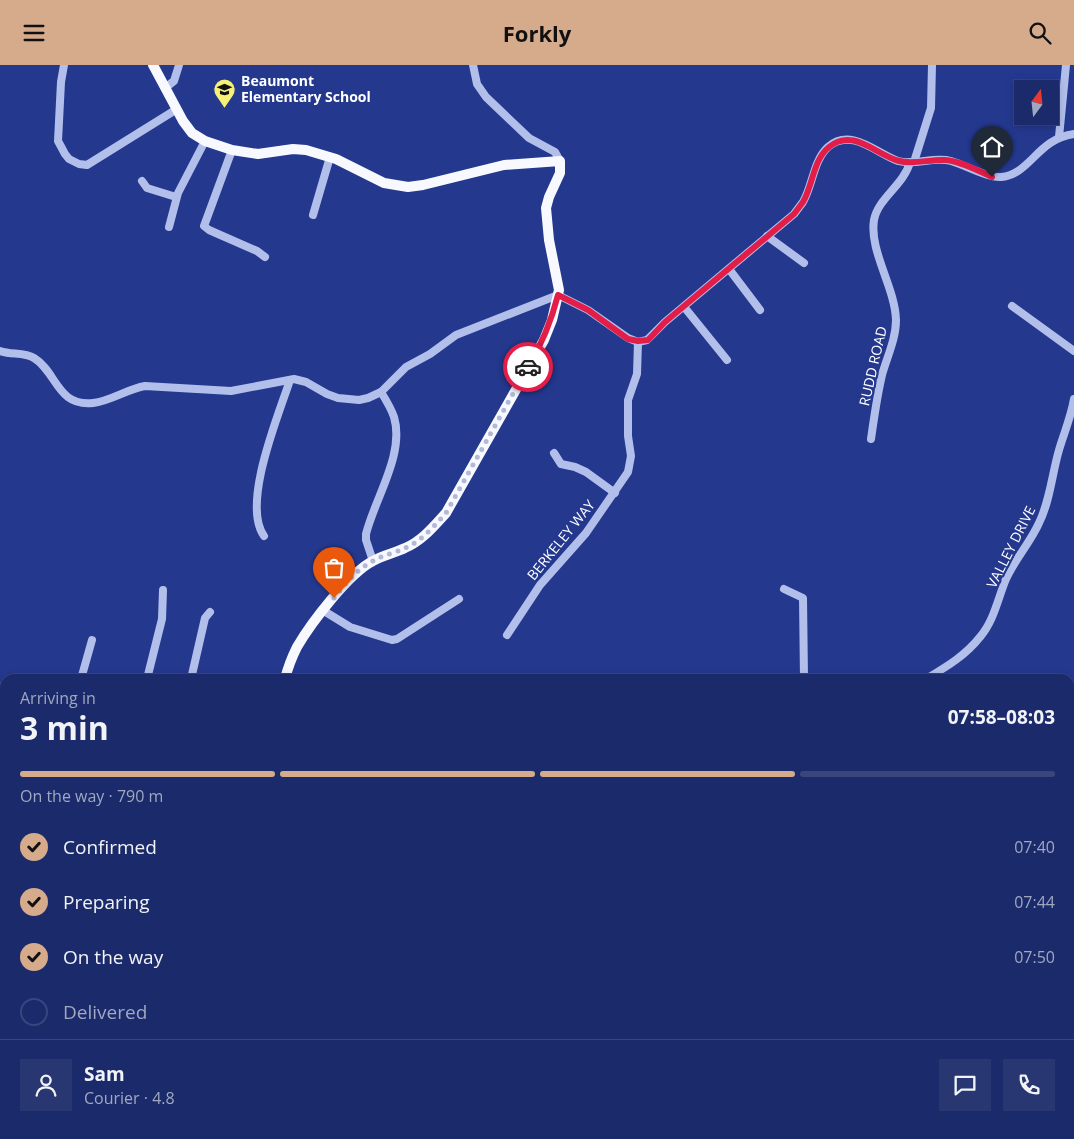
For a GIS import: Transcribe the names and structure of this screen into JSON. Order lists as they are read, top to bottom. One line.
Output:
{"streets":{"street":["RUDD ROAD","BERKELEY WAY","VALLEY DRIVE"]},"places":{"school or university":["Beaumont Elementary School"]},"north":"top","page":{"header":"Forkly","heading":["3 min","Arriving in","07:58–08:03"],"panel":["Sam","Courier · 4.8"],"bar":"On the way · 790 m","list":[["Confirmed","07:40"],["Preparing","07:44"],["On the way","07:50"],"Delivered"]}}
